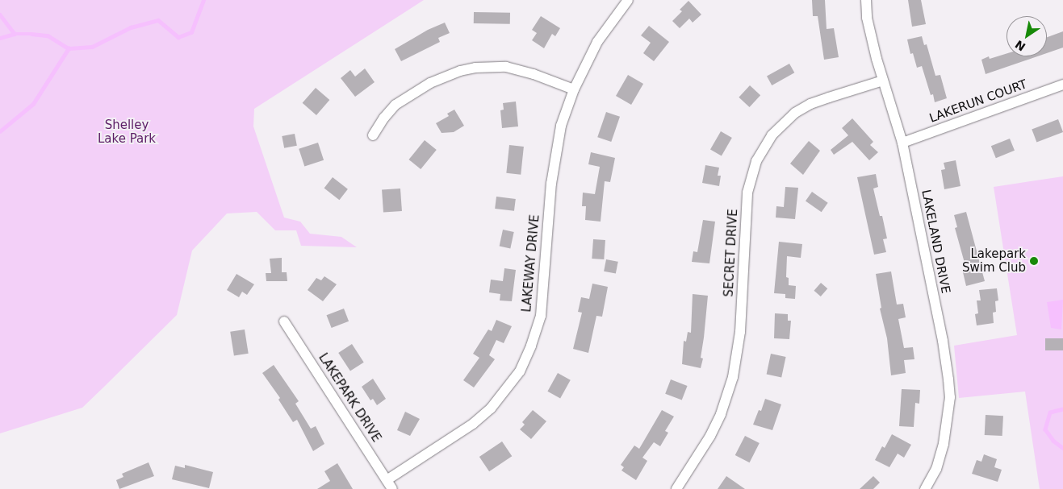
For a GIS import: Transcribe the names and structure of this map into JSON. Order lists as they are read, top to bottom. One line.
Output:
{"streets":{"street":["LAKERUN COURT","LAKELAND DRIVE","SECRET DRIVE","LAKEWAY DRIVE","LAKEPARK DRIVE"]},"crossings":[["LAKERUN COURT","LAKELAND DRIVE"],["LAKELAND DRIVE","SECRET DRIVE"],["LAKEWAY DRIVE","LAKEPARK DRIVE"]],"parks":["Shelley Lake Park"],"places":["Lakepark Swim Club"],"north":"bottom left"}
